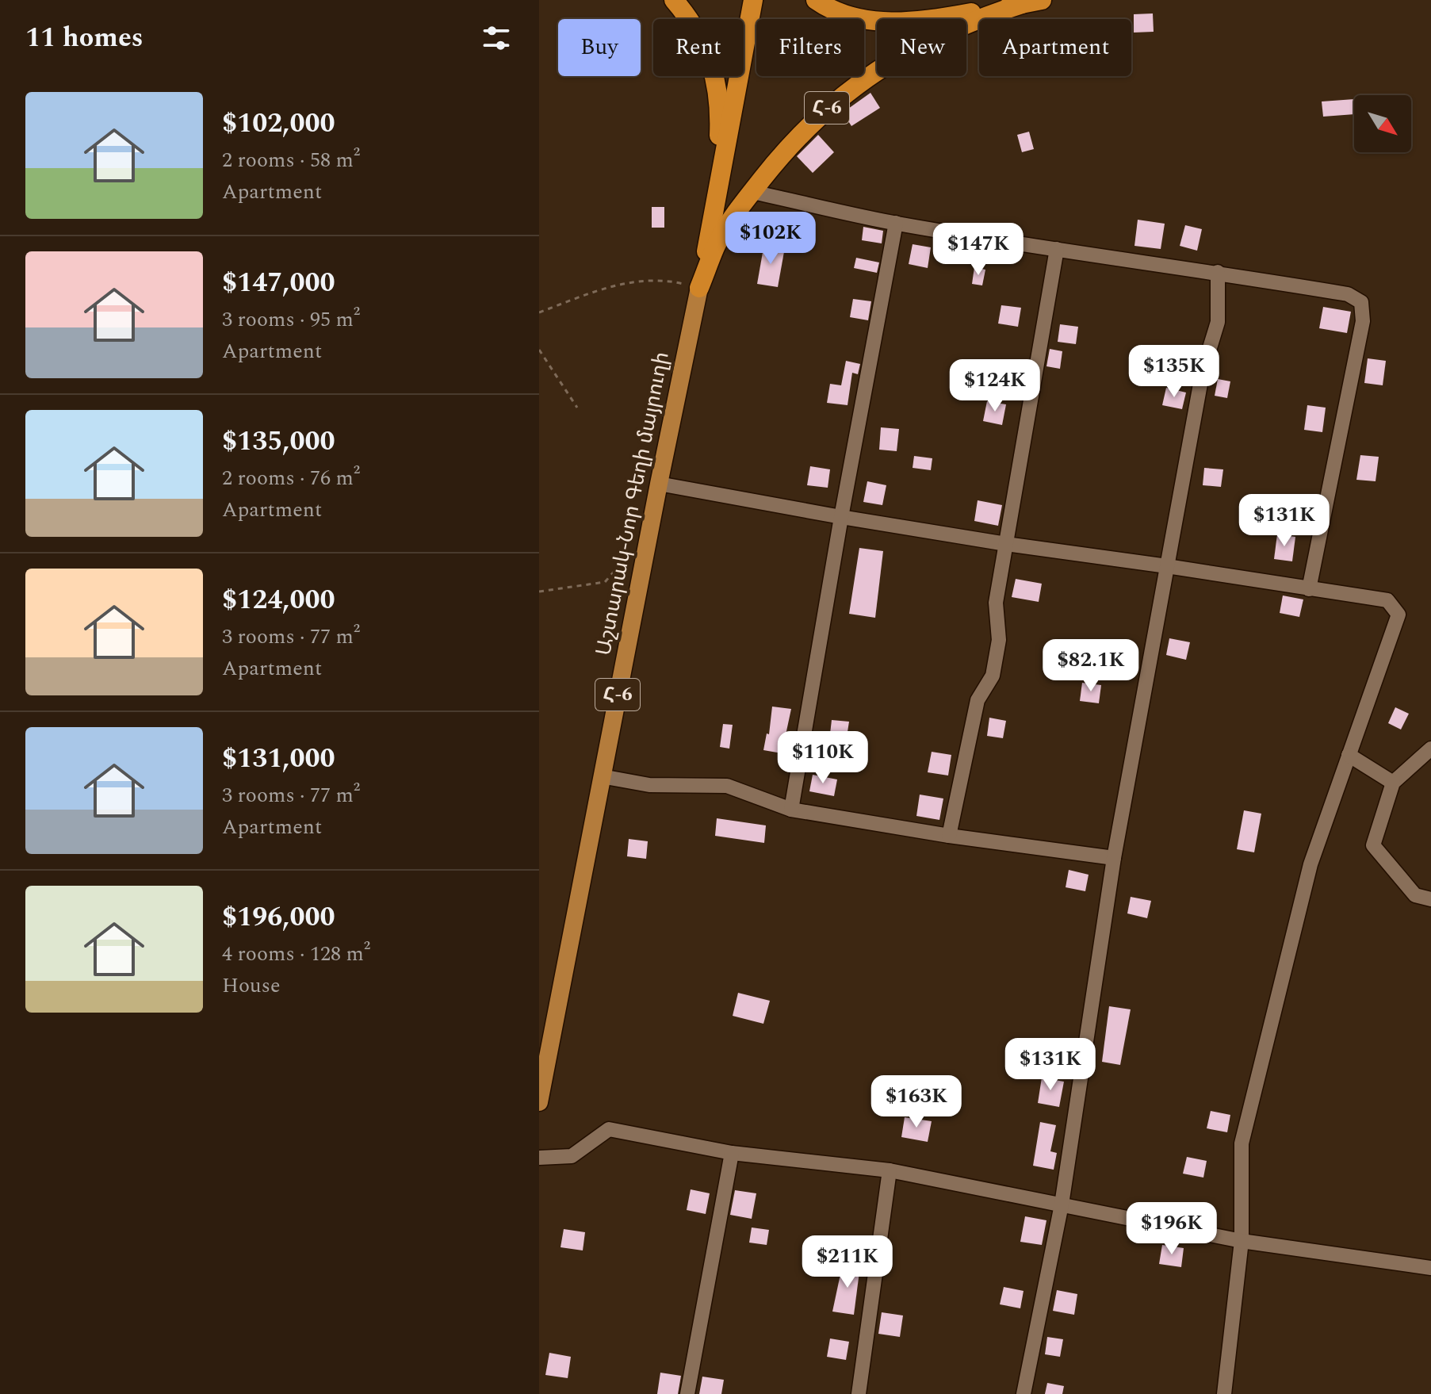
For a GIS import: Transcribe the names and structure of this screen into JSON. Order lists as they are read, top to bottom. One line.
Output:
{"streets":{"highway":["Հ-6"],"main road":["Աշտարակ-Նոր Գեղի մայրուղի"]},"crossings":[["Հ-6","Աշտարակ-Նոր Գեղի մայրուղի"]],"north":"bottom right","page":{"heading":"11 homes","chip":["Buy","Rent","Filters","New","Apartment"],"list":[{"name":"$102,000","note":"2 rooms · 58 m² · Apartment"},{"name":"$147,000","note":"3 rooms · 95 m² · Apartment"},{"name":"$135,000","note":"2 rooms · 76 m² · Apartment"},{"name":"$124,000","note":"3 rooms · 77 m² · Apartment"},{"name":"$131,000","note":"3 rooms · 77 m² · Apartment"},{"name":"$196,000","note":"4 rooms · 128 m² · House"}],"price":["$102K","$147K","$135K","$124K","$131K","$82.1K","$110K","$131K","$163K","$196K","$211K"]}}
